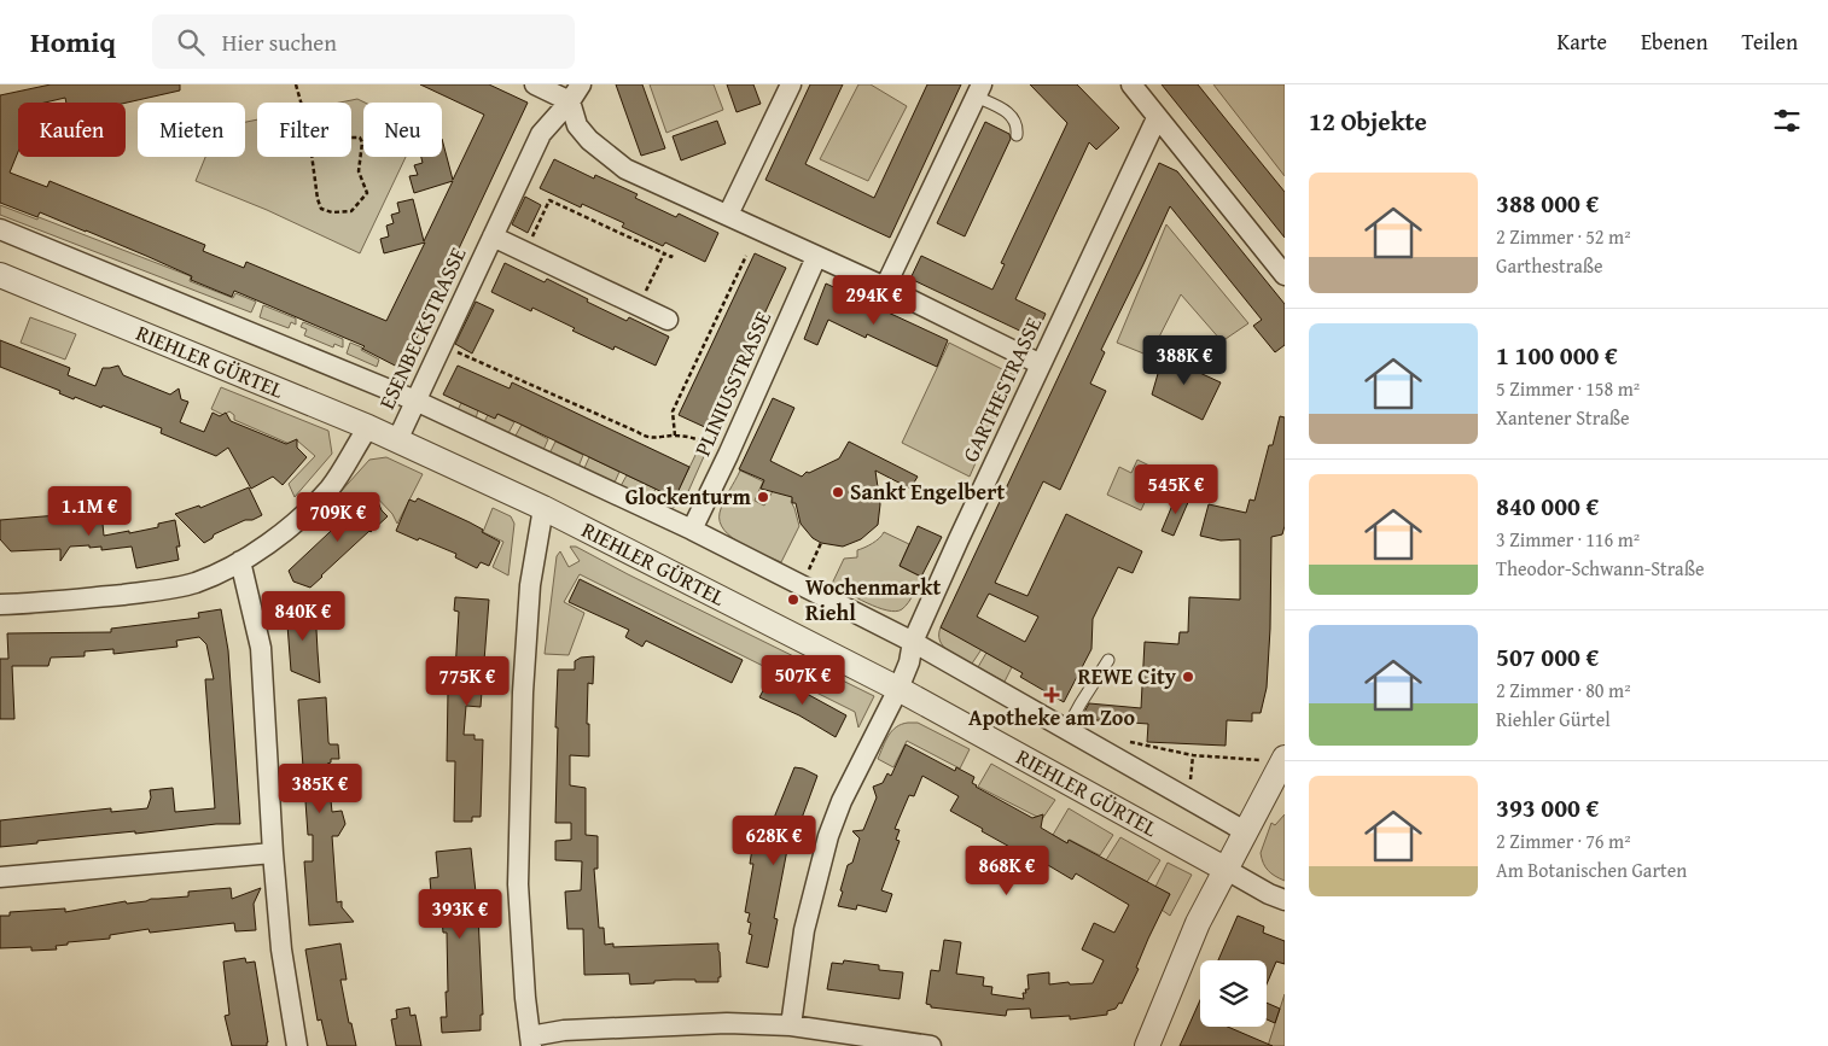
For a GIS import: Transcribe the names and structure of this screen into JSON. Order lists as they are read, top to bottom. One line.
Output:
{"streets":{"street":["ESENBECKSTRASSE","RIEHLER GÜRTEL","PLINIUSSTRASSE","GARTHESTRASSE"]},"crossings":[["ESENBECKSTRASSE","RIEHLER GÜRTEL"],["RIEHLER GÜRTEL","PLINIUSSTRASSE"],["RIEHLER GÜRTEL","GARTHESTRASSE"]],"places":{"other":["Sankt Engelbert","Glockenturm","Wochenmarkt Riehl","REWE City"],"health":["Apotheke am Zoo"]},"page":{"header":"Homiq","search":"Hier suchen","nav":["Karte","Ebenen","Teilen"],"heading":"12 Objekte","chip":["Kaufen","Mieten","Filter","Neu"],"list":[{"name":"388 000 €","note":"2 Zimmer · 52 m² · Garthestraße"},{"name":"1 100 000 €","note":"5 Zimmer · 158 m² · Xantener Straße"},{"name":"840 000 €","note":"3 Zimmer · 116 m² · Theodor-Schwann-Straße"},{"name":"507 000 €","note":"2 Zimmer · 80 m² · Riehler Gürtel"},{"name":"393 000 €","note":"2 Zimmer · 76 m² · Am Botanischen Garten"}],"price":["294K €","388K €","545K €","1.1M €","709K €","840K €","507K €","775K €","385K €","628K €","868K €","393K €"]}}
